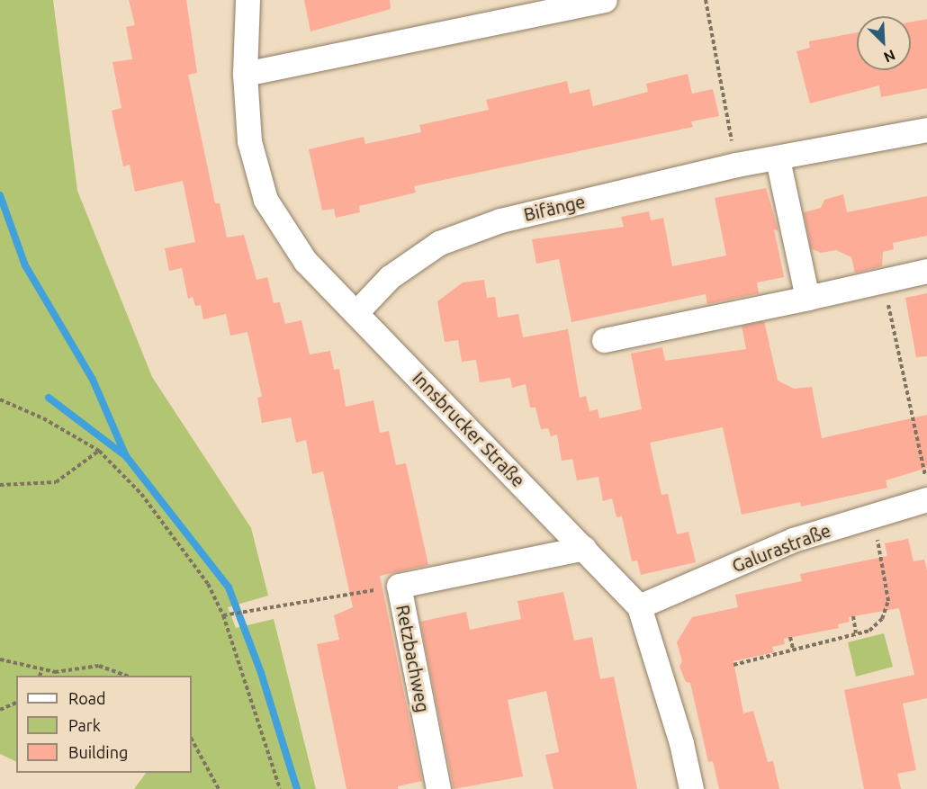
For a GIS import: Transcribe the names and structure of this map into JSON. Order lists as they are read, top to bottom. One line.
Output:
{"streets":{"street":["Bifänge","Innsbrucker Straße","Galurastraße","Retzbachweg"]},"crossings":[["Bifänge","Innsbrucker Straße"],["Innsbrucker Straße","Galurastraße"],["Innsbrucker Straße","Retzbachweg"]],"legend":["Road","Park","Building"],"north":"bottom right"}
